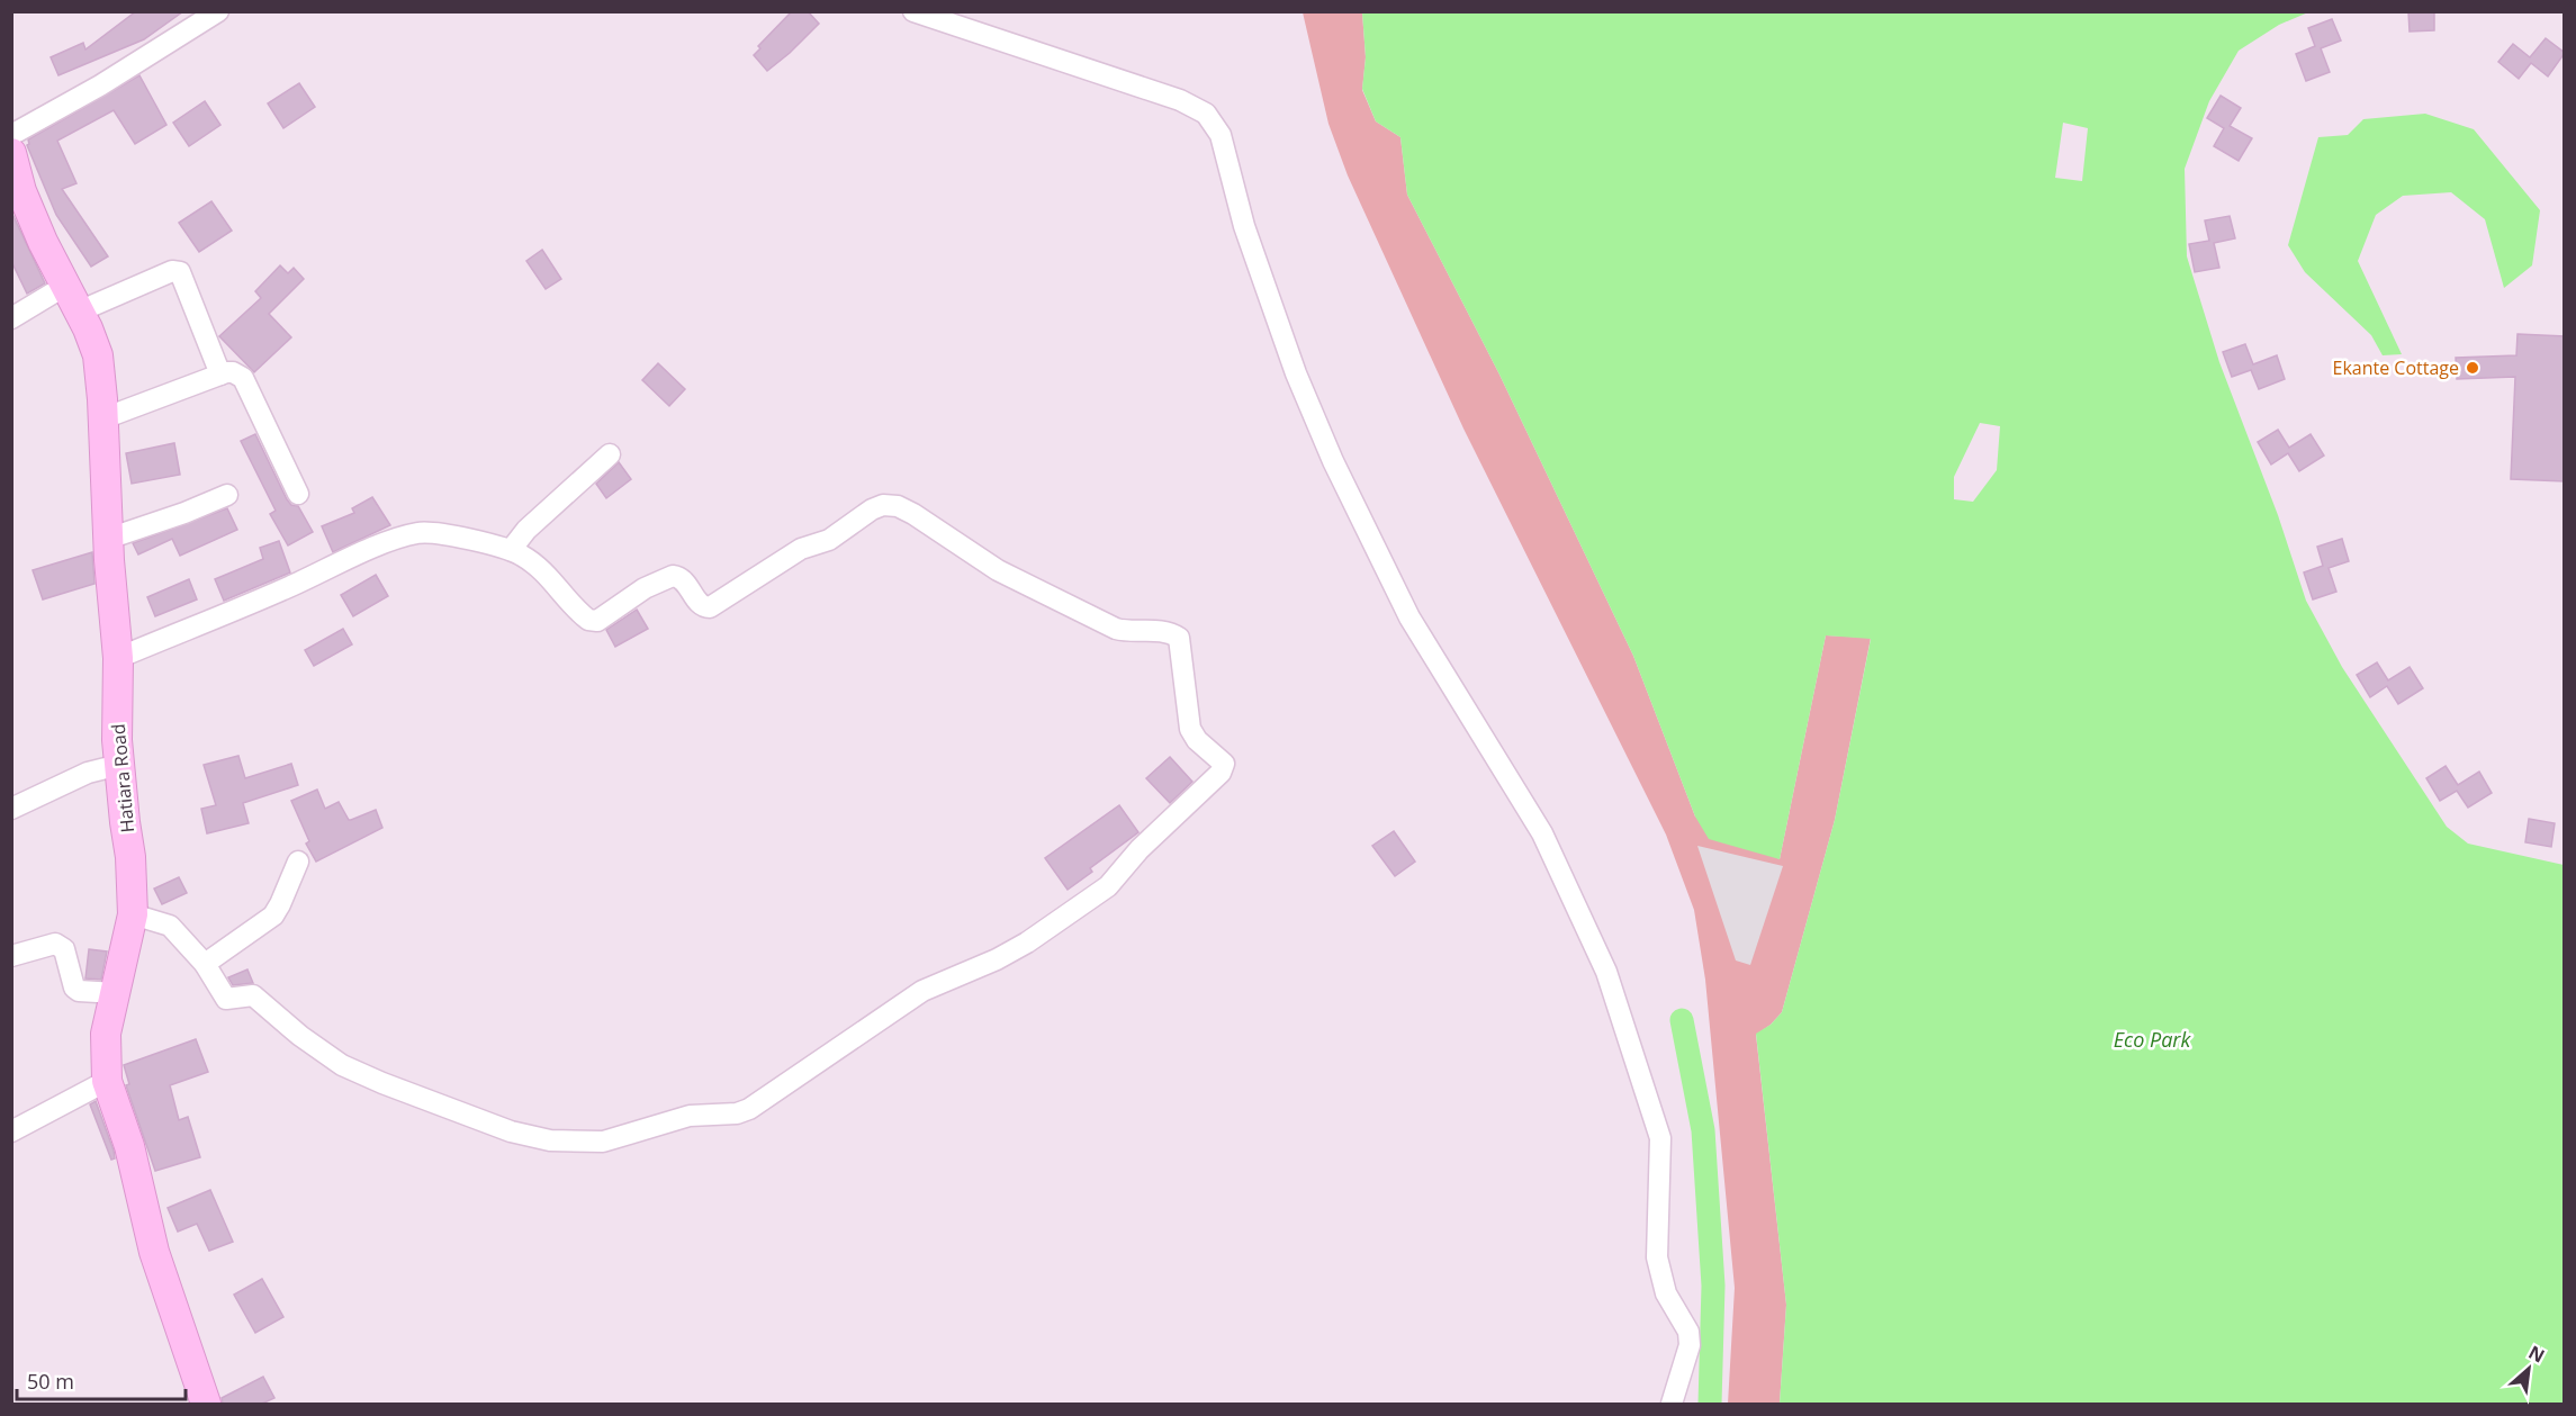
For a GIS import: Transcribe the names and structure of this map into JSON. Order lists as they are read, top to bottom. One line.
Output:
{"streets":{"street":["Hatiara Road"]},"water":["Eco Park"],"places":["Ekante Cottage"],"scale_bar":"50 m","north":"top right"}
